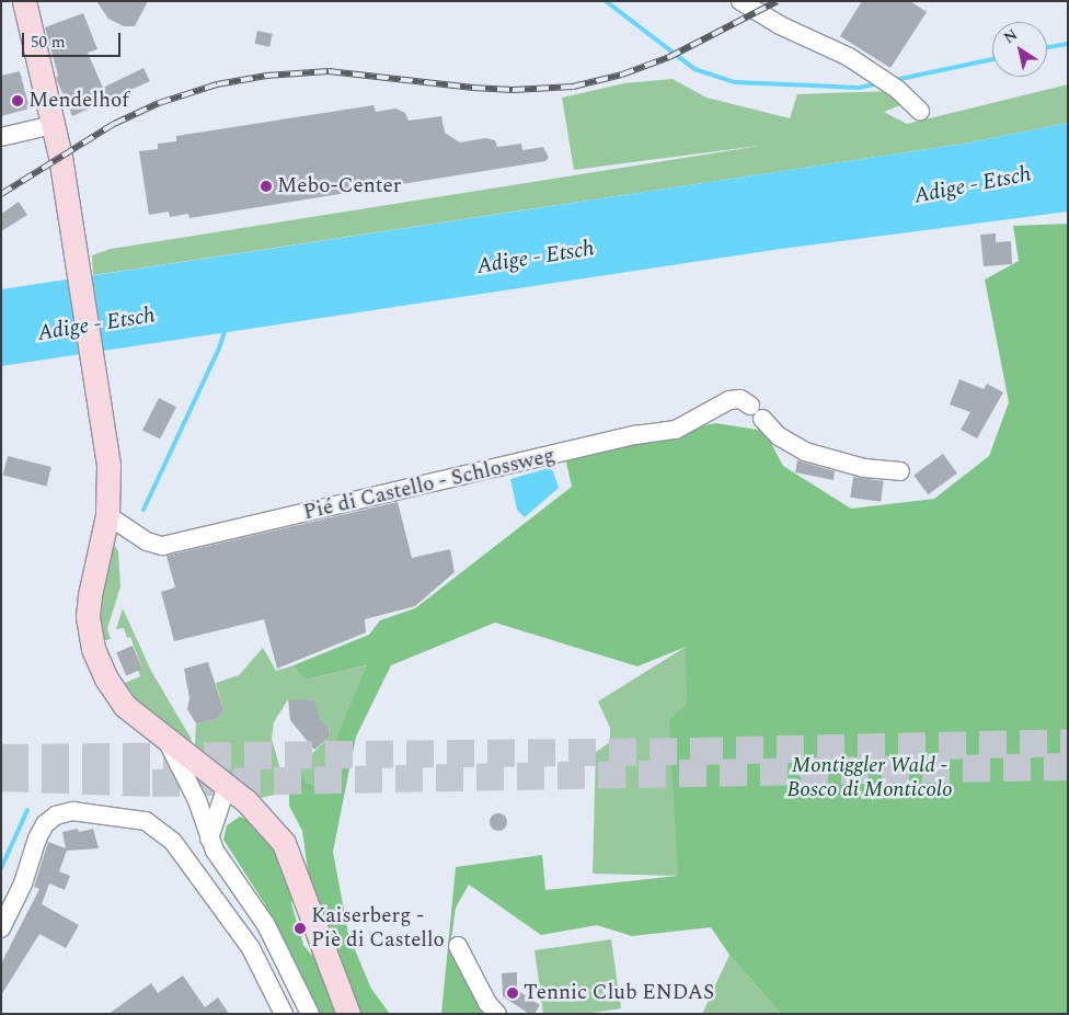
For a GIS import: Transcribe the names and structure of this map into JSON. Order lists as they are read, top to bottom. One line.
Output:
{"streets":{"street":["Pié di Castello - Schlossweg"]},"water":["Adige - Etsch"],"parks":["Montiggler Wald - Bosco di Monticolo"],"places":["Mendelhof","Mebo-Center","Kaiserberg - Piè di Castello","Tennic Club ENDAS"],"scale_bar":"50 m","north":"top left"}
